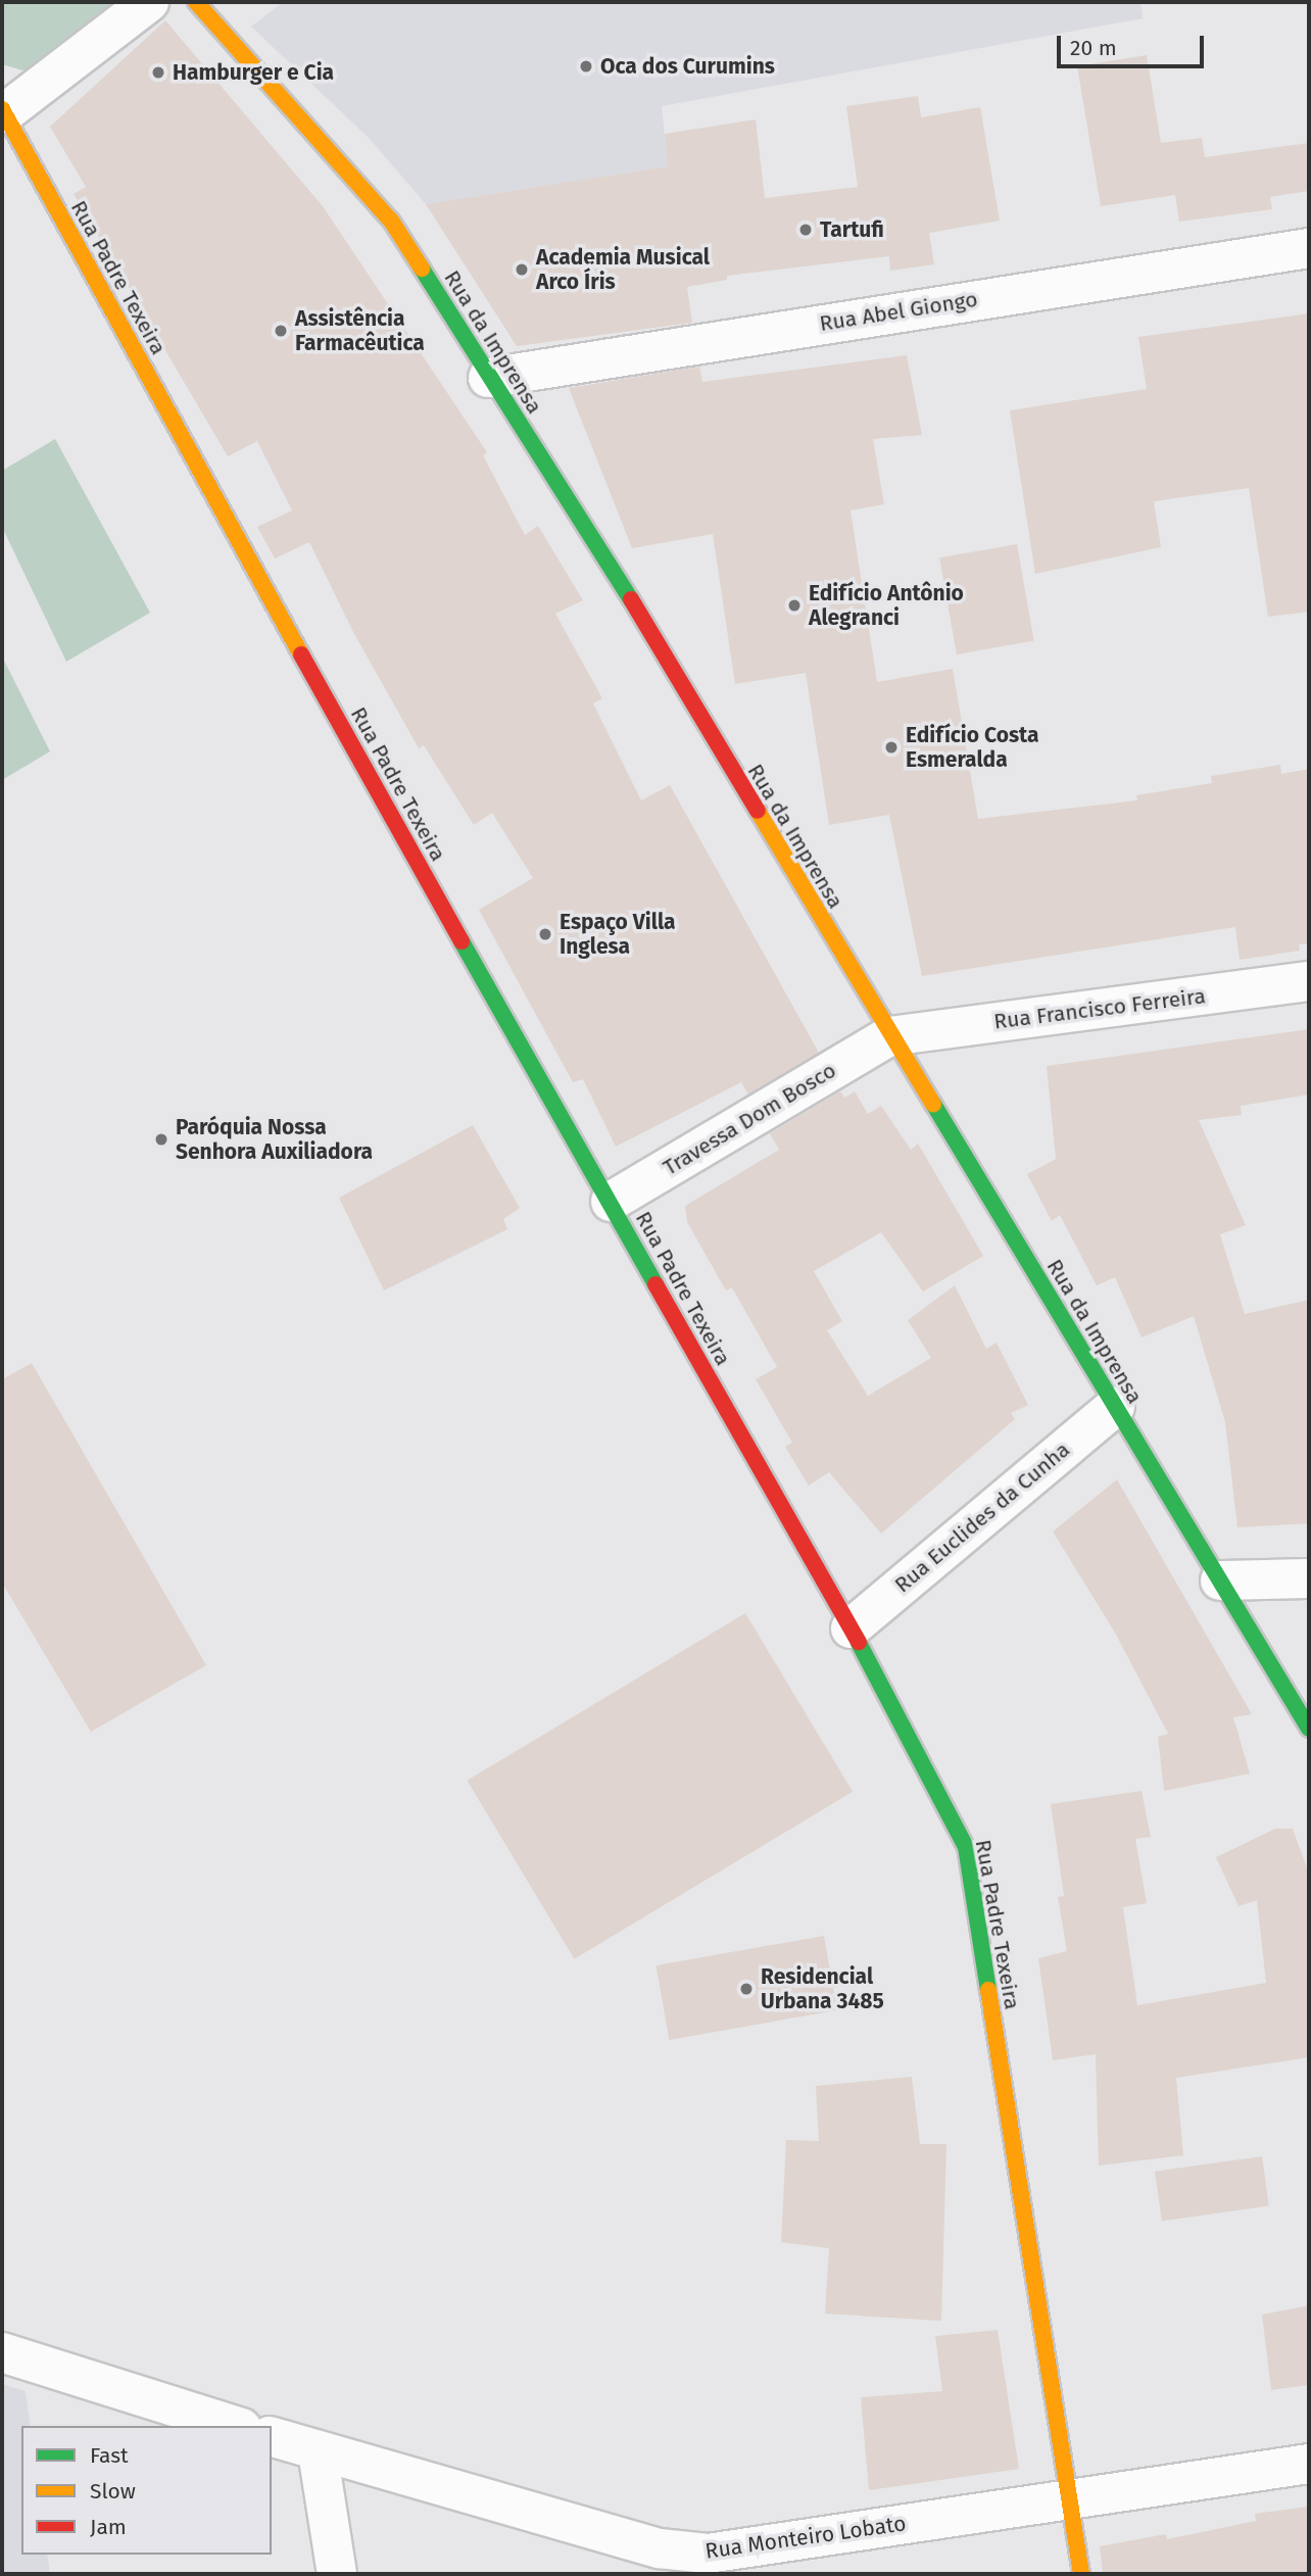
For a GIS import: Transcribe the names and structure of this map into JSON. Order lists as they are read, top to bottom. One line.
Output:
{"streets":{"main road":["Rua Padre Texeira","Rua da Imprensa"],"street":["Rua Abel Giongo","Rua Francisco Ferreira","Travessa Dom Bosco","Rua Euclides da Cunha","Rua Monteiro Lobato"]},"crossings":[["Rua Padre Texeira","Travessa Dom Bosco"],["Rua Padre Texeira","Rua Euclides da Cunha"],["Rua Padre Texeira","Rua Monteiro Lobato"],["Rua Abel Giongo","Rua da Imprensa"],["Rua da Imprensa","Rua Francisco Ferreira"],["Rua da Imprensa","Travessa Dom Bosco"],["Rua da Imprensa","Rua Euclides da Cunha"],["Rua Francisco Ferreira","Travessa Dom Bosco"]],"places":["Oca dos Curumins","Hamburger e Cia","Tartufi","Academia Musical Arco Íris","Assistência Farmacêutica","Edifício Antônio Alegranci","Edifício Costa Esmeralda","Espaço Villa Inglesa","Paróquia Nossa Senhora Auxiliadora","Residencial Urbana 3485"],"legend":["Fast","Slow","Jam"],"scale_bar":"20 m"}
